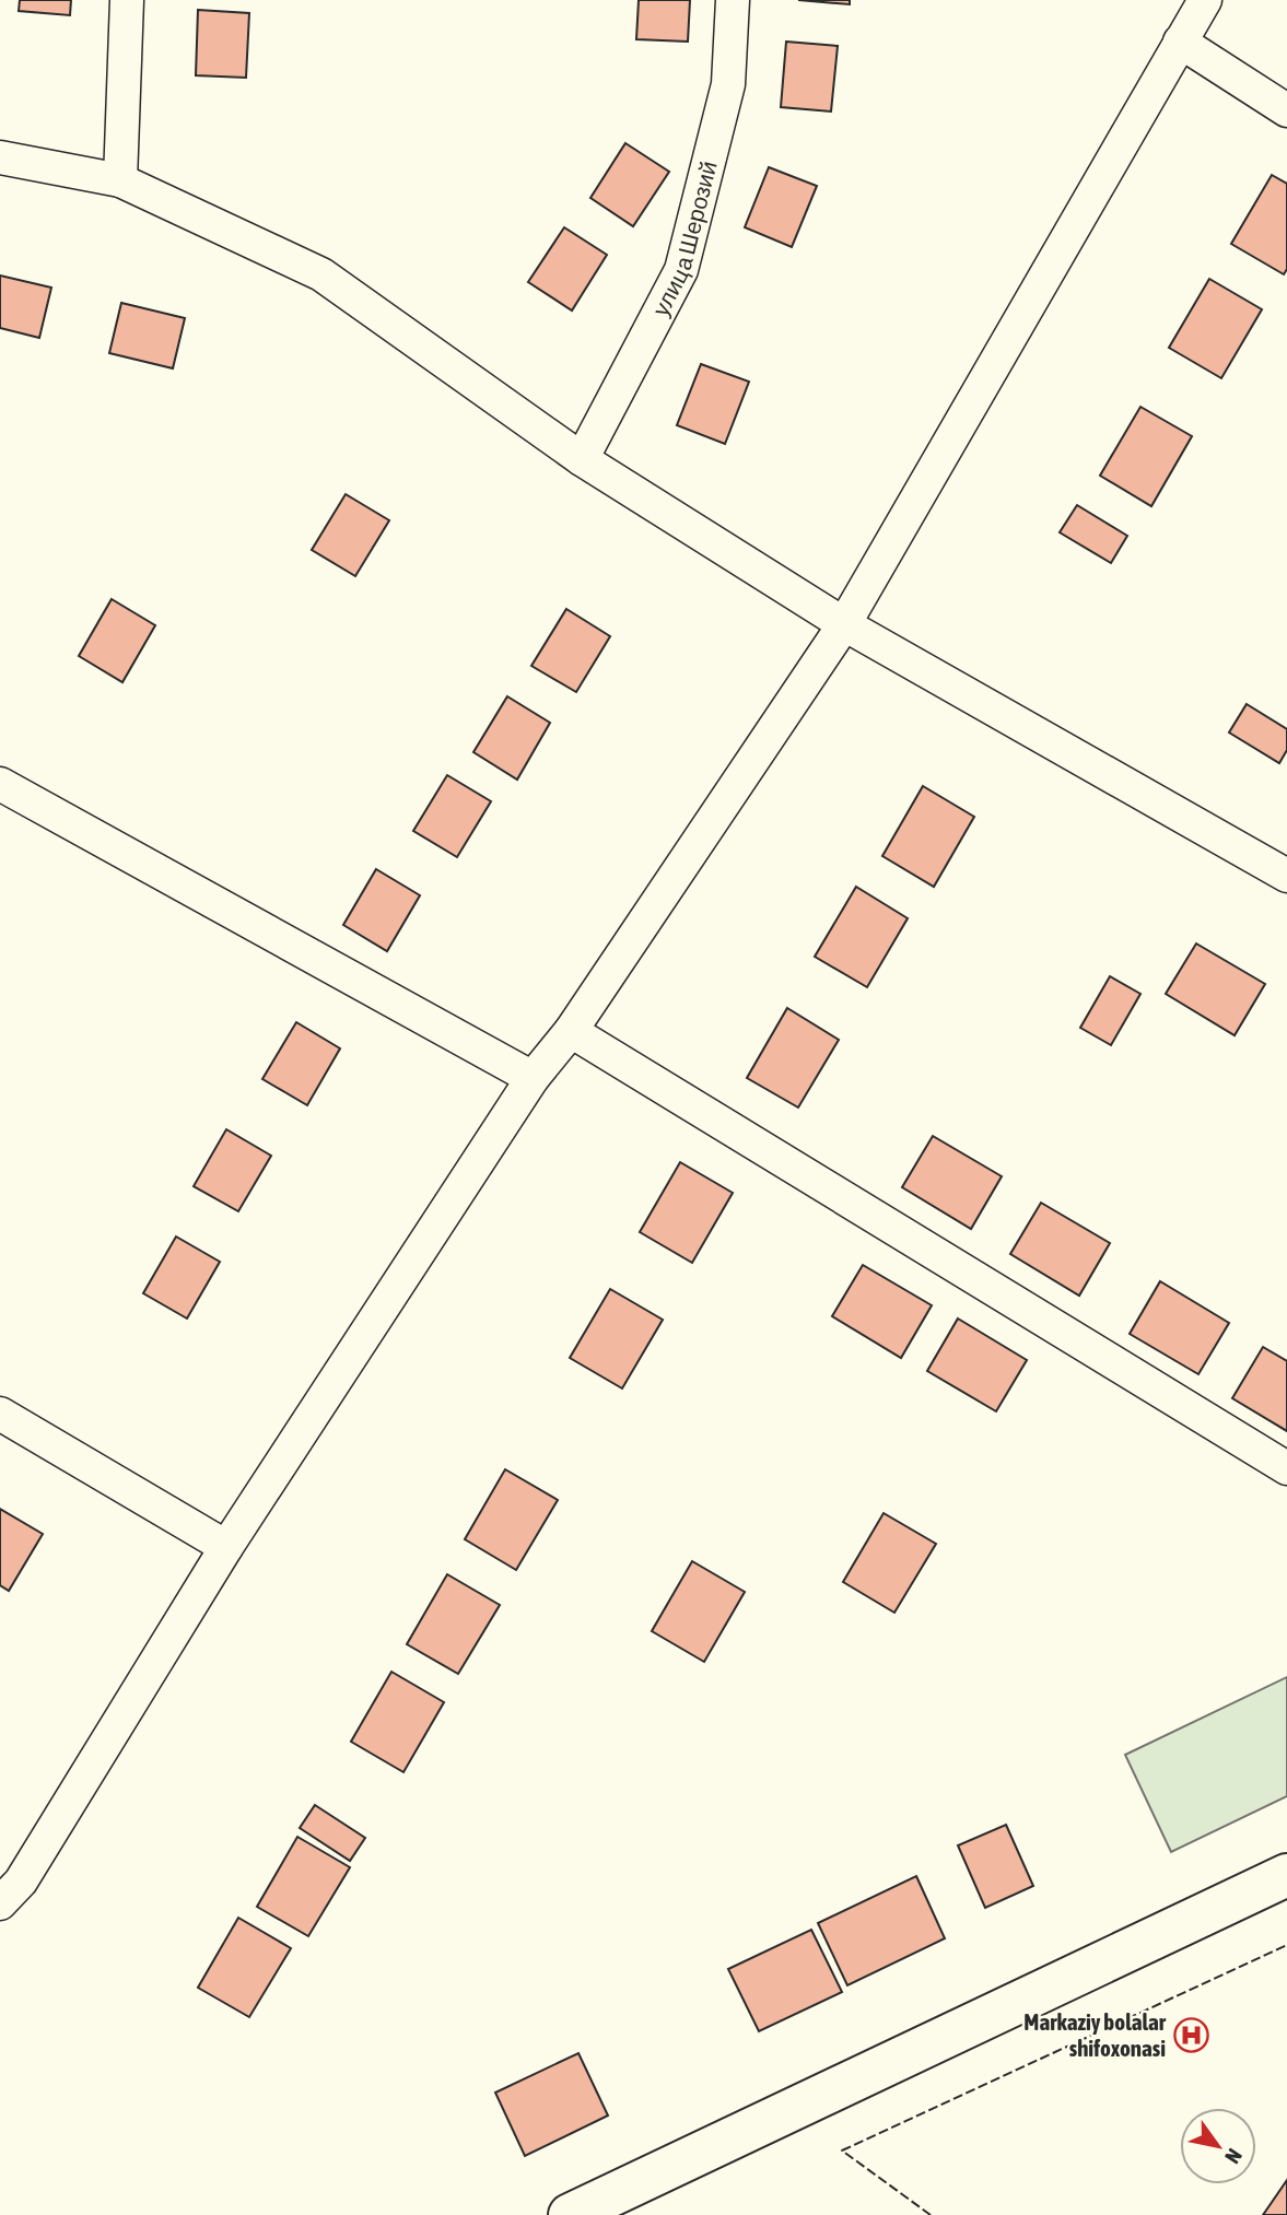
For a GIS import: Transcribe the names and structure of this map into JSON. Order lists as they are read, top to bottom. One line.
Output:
{"streets":{"street":["улица Шерозий"]},"places":{"hospital":["Markaziy bolalar shifoxonasi"]},"north":"bottom right"}
